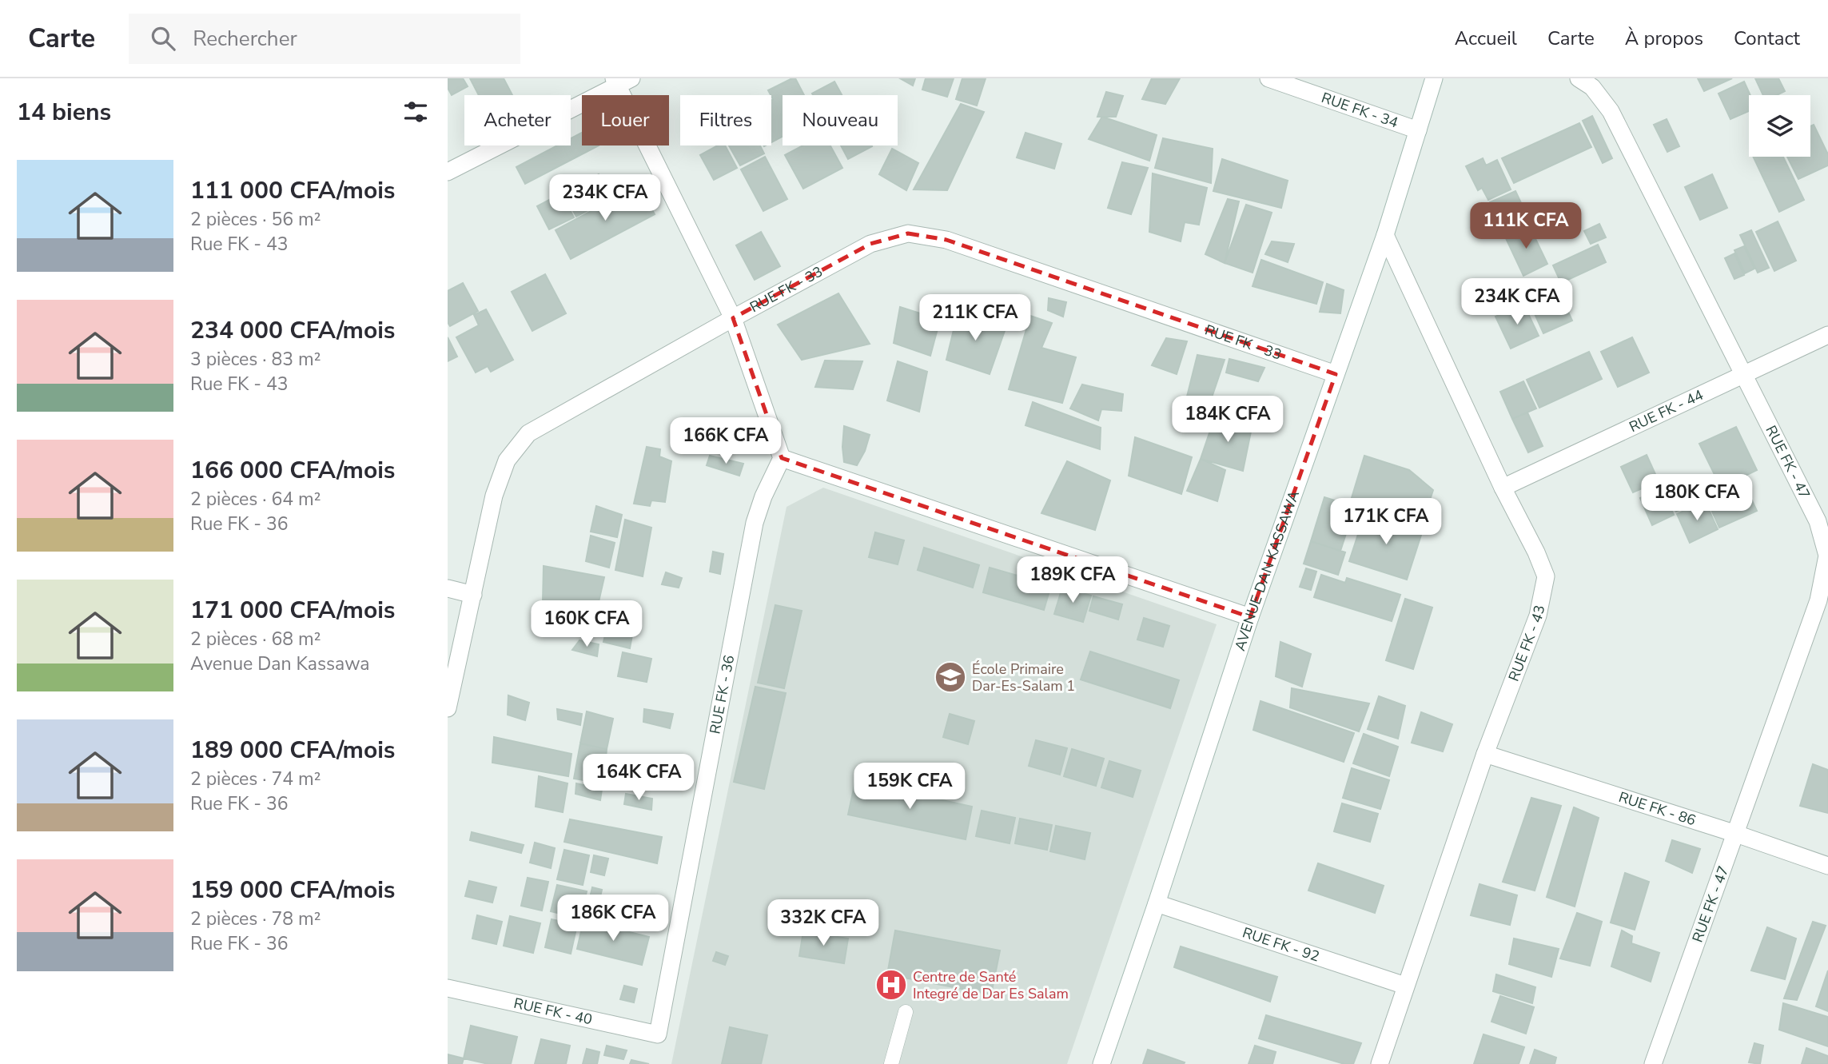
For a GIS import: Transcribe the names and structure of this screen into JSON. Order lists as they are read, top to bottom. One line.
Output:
{"streets":{"street":["RUE FK - 34","RUE FK - 33","RUE FK - 44","RUE FK - 47","AVENUE DAN KASSAWA","RUE FK - 43","RUE FK - 36","RUE FK - 86","RUE FK - 92","RUE FK - 40"]},"crossings":[["RUE FK - 34","AVENUE DAN KASSAWA"],["RUE FK - 33","AVENUE DAN KASSAWA"],["RUE FK - 44","RUE FK - 47"],["RUE FK - 44","RUE FK - 43"],["RUE FK - 47","RUE FK - 86"],["AVENUE DAN KASSAWA","RUE FK - 43"],["AVENUE DAN KASSAWA","RUE FK - 92"],["RUE FK - 43","RUE FK - 86"],["RUE FK - 43","RUE FK - 92"],["RUE FK - 36","RUE FK - 40"]],"places":{"school or university":["École Primaire Dar-Es-Salam 1"],"hospital":["Centre de Santé Integré de Dar Es Salam"]},"page":{"header":"Carte","search":"Rechercher","nav":["Accueil","Carte","À propos","Contact"],"heading":"14 biens","chip":["Acheter","Louer","Filtres","Nouveau"],"list":[{"name":"111 000 CFA/mois","note":"2 pièces · 56 m² · Rue FK - 43"},{"name":"234 000 CFA/mois","note":"3 pièces · 83 m² · Rue FK - 43"},{"name":"166 000 CFA/mois","note":"2 pièces · 64 m² · Rue FK - 36"},{"name":"171 000 CFA/mois","note":"2 pièces · 68 m² · Avenue Dan Kassawa"},{"name":"189 000 CFA/mois","note":"2 pièces · 74 m² · Rue FK - 36"},{"name":"159 000 CFA/mois","note":"2 pièces · 78 m² · Rue FK - 36"}],"price":["234K CFA","111K CFA","234K CFA","211K CFA","184K CFA","166K CFA","180K CFA","171K CFA","189K CFA","160K CFA","164K CFA","159K CFA","186K CFA","332K CFA"]}}
